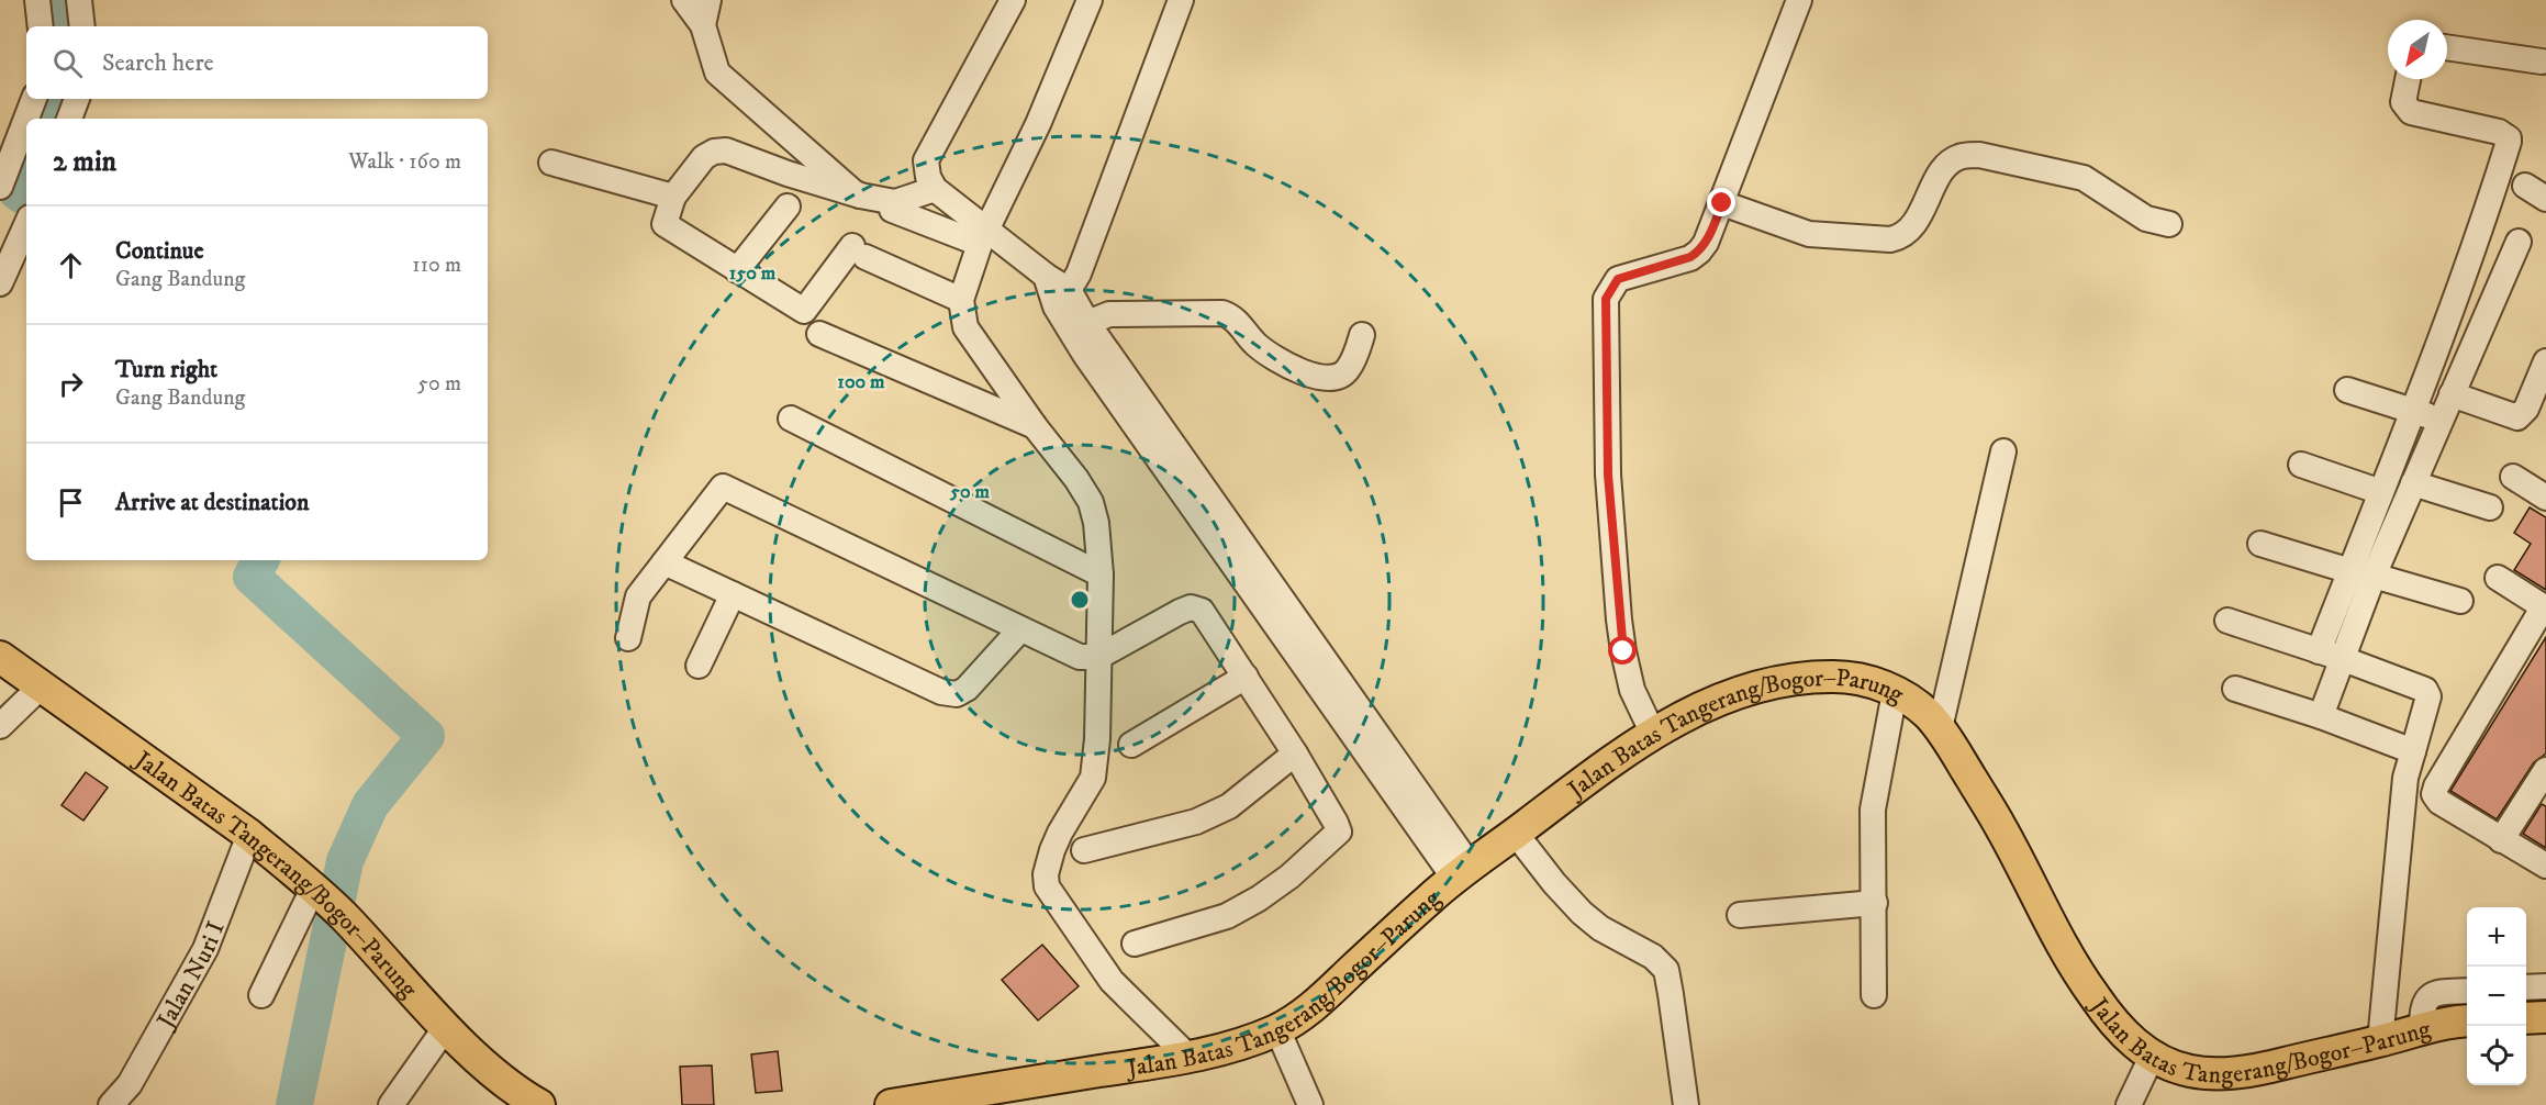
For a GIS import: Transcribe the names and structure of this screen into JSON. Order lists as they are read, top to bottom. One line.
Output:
{"streets":{"main road":["Jalan Batas Tangerang/Bogor–Parung"],"street":["Jalan Nuri I"]},"crossings":[["Jalan Batas Tangerang/Bogor–Parung","Jalan Nuri I"]],"north":"bottom left","page":{"search":"Search here","heading":["2 min","Walk · 160 m"],"list":[["Continue","Gang Bandung","110 m"],["Turn right","Gang Bandung","50 m"],"Arrive at destination"],"map_buttons":["+","−"]},"rings":["150 m","100 m","50 m"]}
